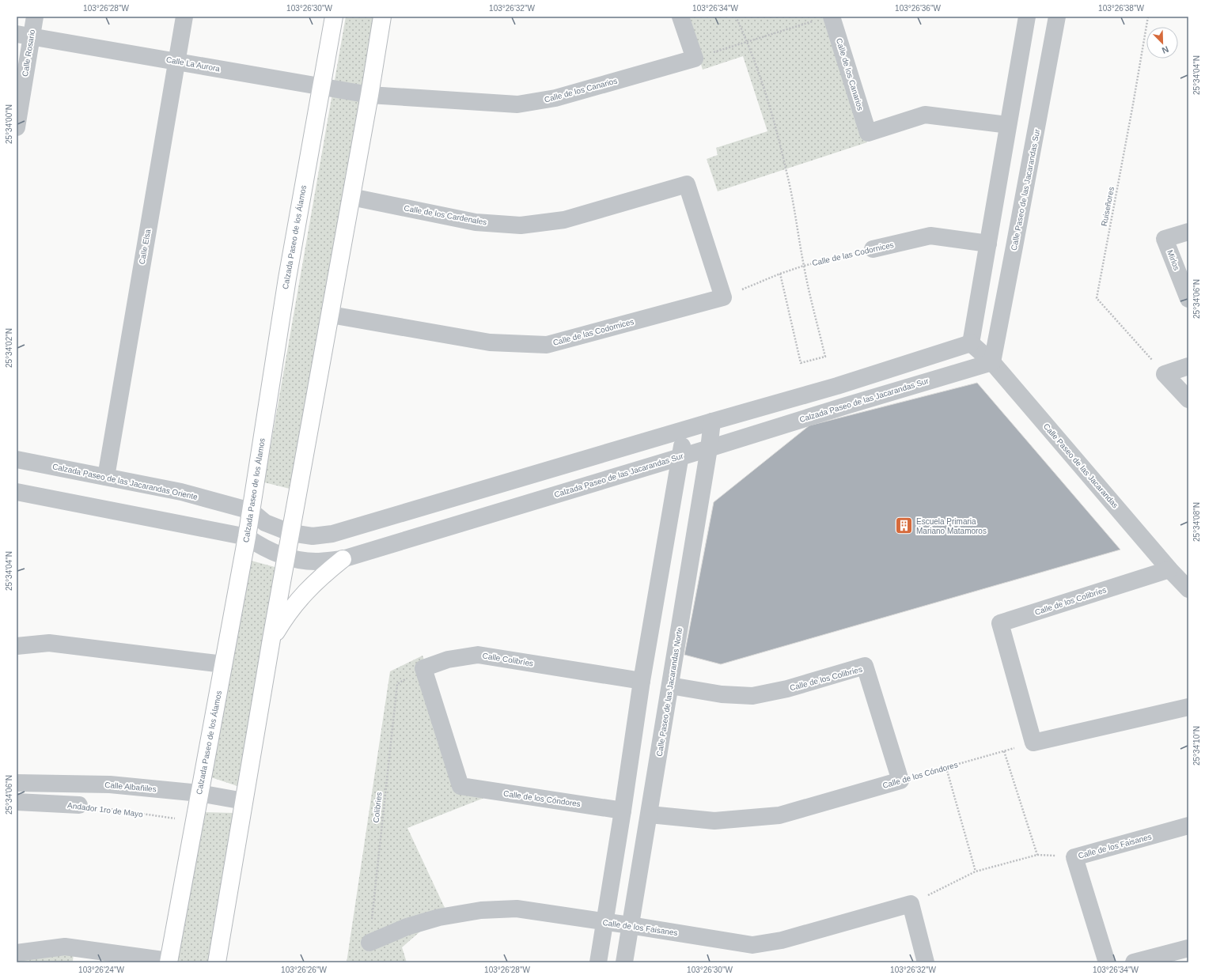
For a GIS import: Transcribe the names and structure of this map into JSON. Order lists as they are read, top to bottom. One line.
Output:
{"streets":{"main road":["Calzada Paseo de los Álamos"],"street":["Calle Rosario","Calle La Aurora","Calle de los Canarios","Calle Paseo de las Jacarandas Sur","Calle de los Cardenales","Calle Elsa","Calle de las Codornices","Mirlos","Calzada Paseo de las Jacarandas Sur","Calle Paseo de las Jacarandas","Calzada Paseo de las Jacarandas Oriente","Calle de los Colibríes","Calle Colibríes","Calle Paseo de las Jacarandas Norte","Calle de los Cóndores","Calle Albañiles","Andador 1ro de Mayo","Calle de los Faisanes"],"path":["Ruiseñores","Colibries"]},"crossings":[["Calle Rosario","Calle La Aurora"],["Calle La Aurora","Calle de los Canarios"],["Calle La Aurora","Calzada Paseo de los Álamos"],["Calle La Aurora","Calle Elsa"],["Calle Paseo de las Jacarandas Sur","Calzada Paseo de las Jacarandas Sur"],["Calle Paseo de las Jacarandas Sur","Calle Paseo de las Jacarandas"],["Calle de los Cardenales","Calle de las Codornices"],["Calzada Paseo de los Álamos","Calzada Paseo de las Jacarandas Sur"],["Calzada Paseo de los Álamos","Calzada Paseo de las Jacarandas Oriente"],["Calzada Paseo de los Álamos","Calle Albañiles"],["Calzada Paseo de los Álamos","Andador 1ro de Mayo"],["Calle Elsa","Calzada Paseo de las Jacarandas Oriente"],["Calzada Paseo de las Jacarandas Sur","Calle Paseo de las Jacarandas"],["Calzada Paseo de las Jacarandas Sur","Calle Paseo de las Jacarandas Norte"],["Calle Paseo de las Jacarandas","Calle de los Colibríes"],["Calle de los Colibríes","Calle Paseo de las Jacarandas Norte"],["Calle de los Colibríes","Calle de los Cóndores"],["Calle Colibríes","Calle de los Cóndores"],["Calle Colibríes","Colibries"],["Calle Paseo de las Jacarandas Norte","Calle de los Cóndores"],["Calle Paseo de las Jacarandas Norte","Calle de los Faisanes"],["Calle de los Cóndores","Colibries"],["Colibries","Calle de los Faisanes"]],"places":{"building":["Escuela Primaria Mariano Matamoros"]},"north":"bottom right","coordinates":["103°26'28\"W","103°26'30\"W","103°26'32\"W","103°26'34\"W","103°26'36\"W","103°26'38\"W","25°34'04\"N","25°34'00\"N","25°34'06\"N","25°34'02\"N","25°34'08\"N","25°34'10\"N","103°26'24\"W","103°26'26\"W"]}
